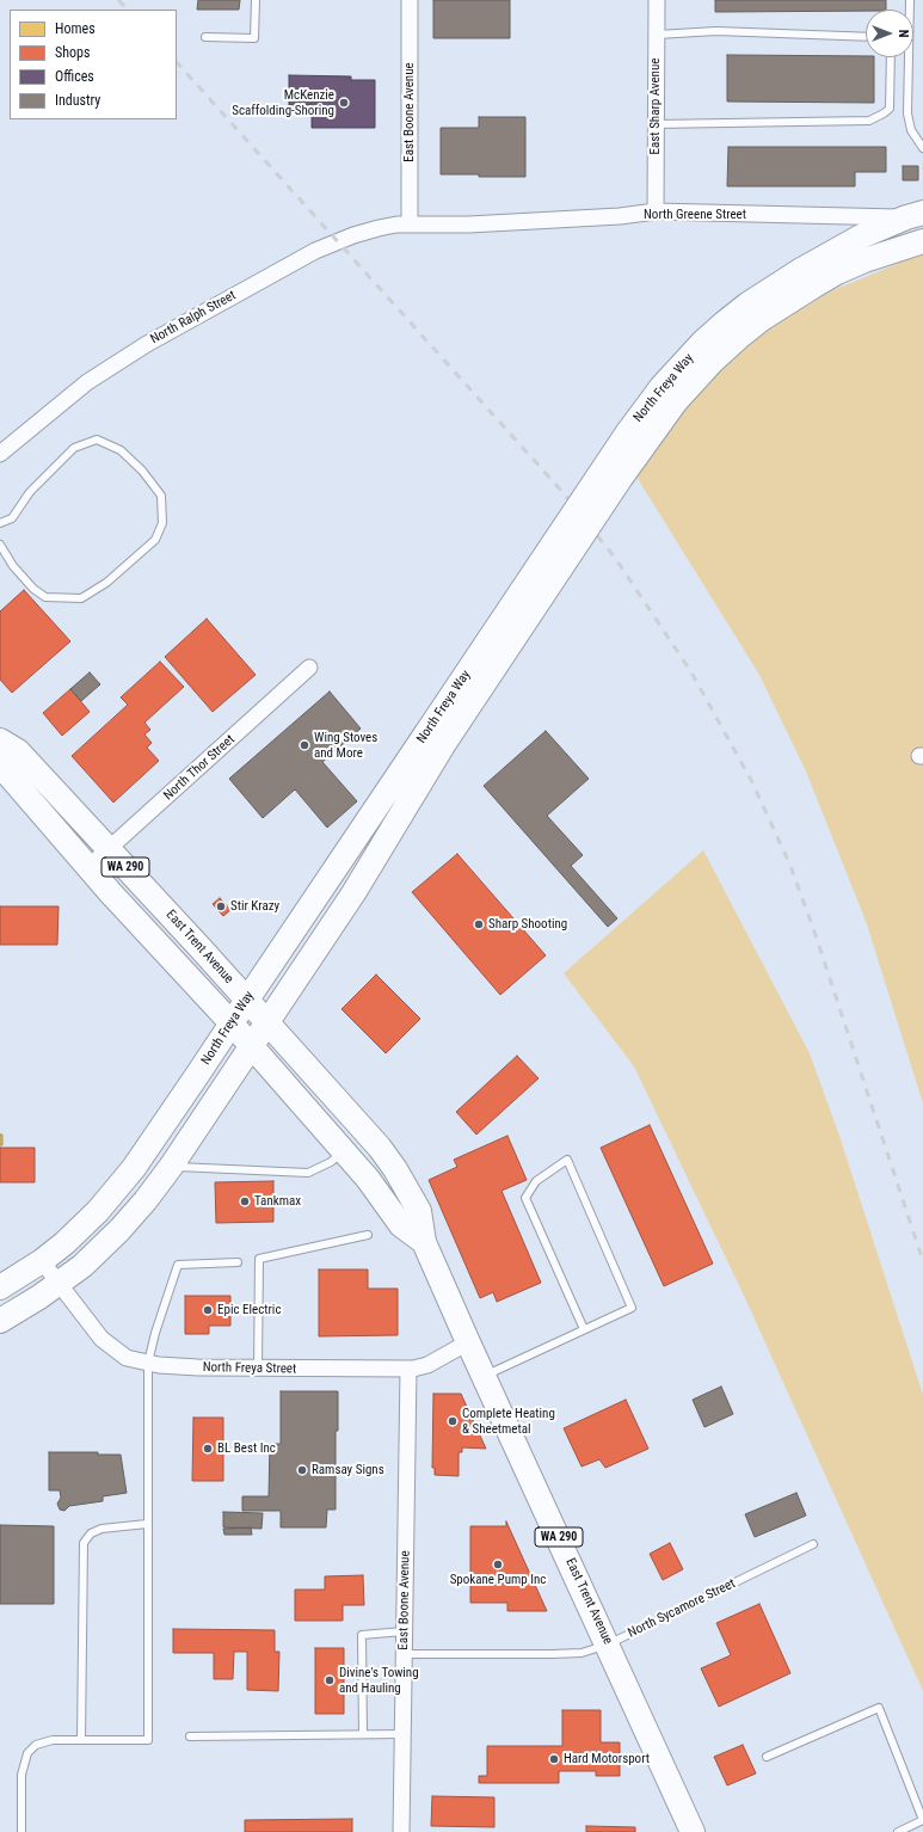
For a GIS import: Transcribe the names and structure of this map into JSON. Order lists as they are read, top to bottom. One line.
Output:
{"streets":{"main road":["North Freya Way","WA 290","East Trent Avenue"],"street":["East Sharp Avenue","East Boone Avenue","North Greene Street","North Ralph Street","North Thor Street","North Freya Street"],"lane":["North Sycamore Street"]},"crossings":[["East Sharp Avenue","North Greene Street"],["East Boone Avenue","North Greene Street"],["East Boone Avenue","North Ralph Street"],["East Boone Avenue","North Freya Street"],["East Boone Avenue","North Sycamore Street"],["North Greene Street","North Ralph Street"],["North Greene Street","North Freya Way"],["North Freya Way","East Trent Avenue"],["North Freya Way","North Freya Street"],["North Thor Street","East Trent Avenue"],["East Trent Avenue","North Freya Street"],["East Trent Avenue","North Sycamore Street"]],"places":["McKenzie Scaffolding-Shoring","Wing Stoves and More","Stir Krazy","Sharp Shooting","Tankmax","Epic Electric","Complete Heating & Sheetmetal","BL Best Inc","Ramsay Signs","Spokane Pump Inc","Divine's Towing and Hauling","Hard Motorsport"],"legend":["Homes","Shops","Offices","Industry"],"north":"right"}
